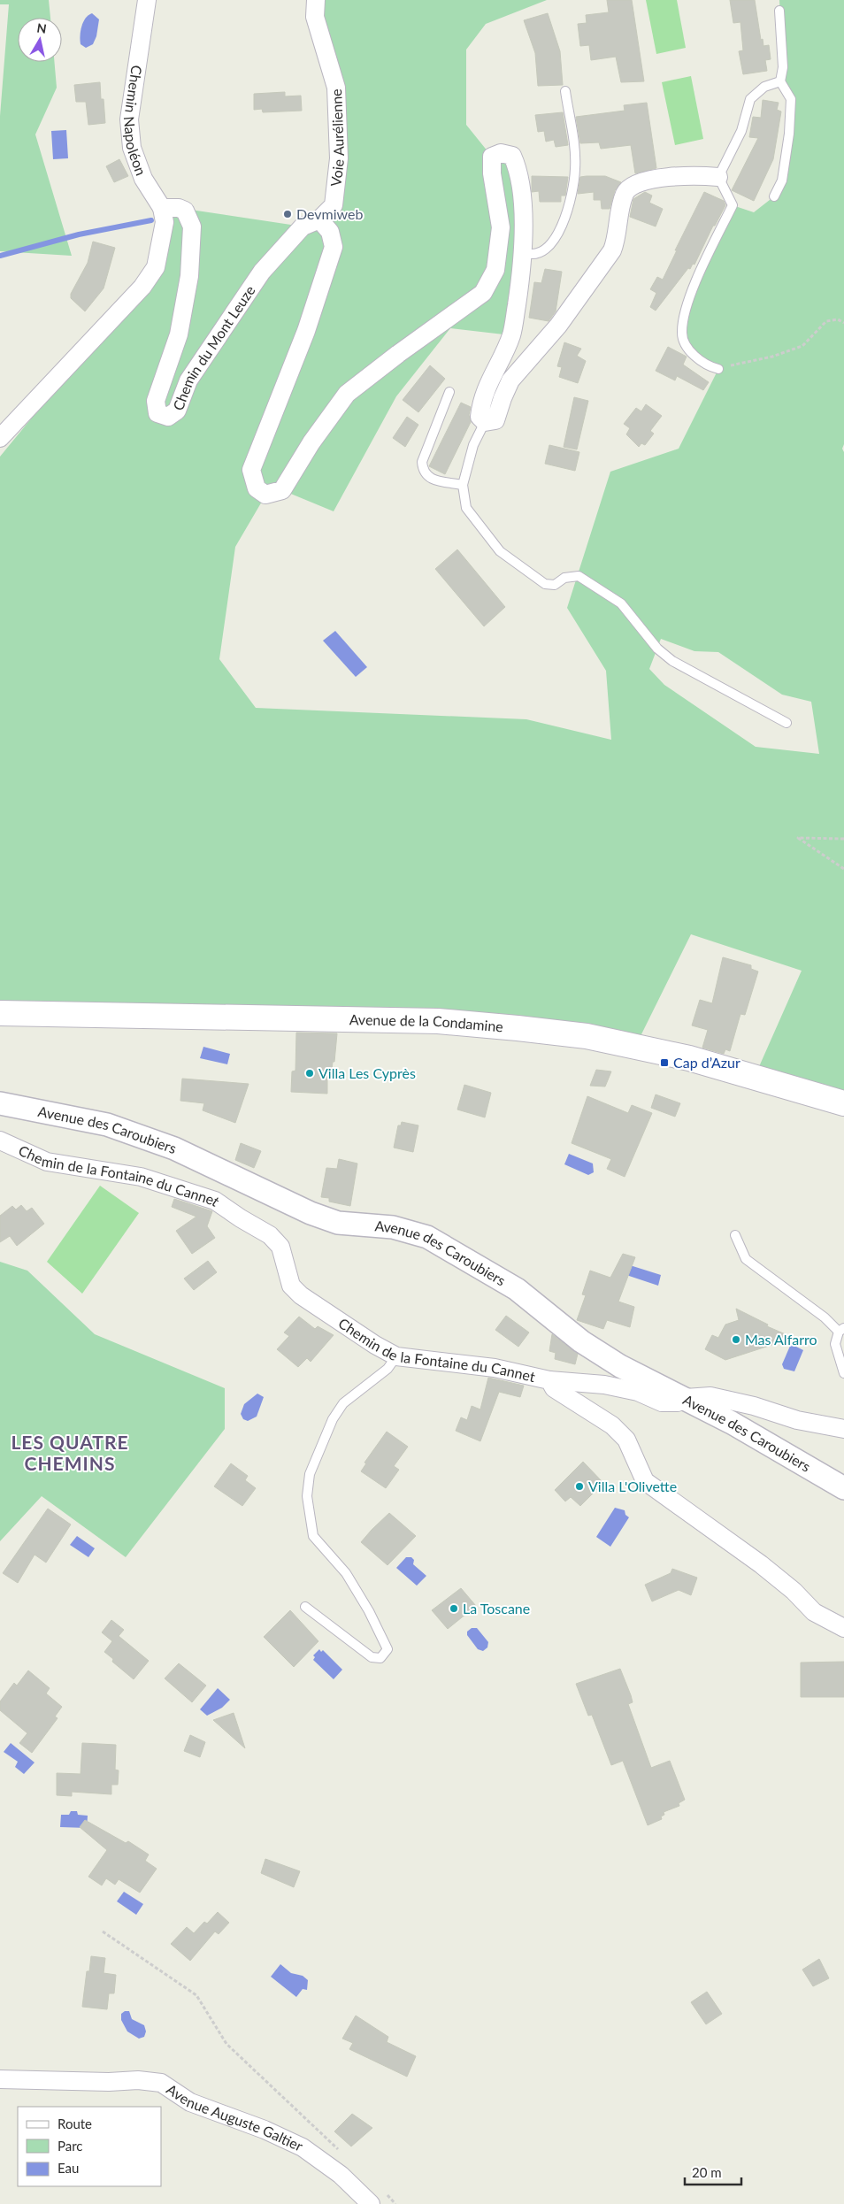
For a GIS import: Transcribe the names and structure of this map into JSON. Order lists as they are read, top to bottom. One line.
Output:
{"streets":{"main road":["Avenue de la Condamine"],"street":["Chemin Napoléon","Voie Aurélienne","Chemin du Mont Leuze","Avenue des Caroubiers","Chemin de la Fontaine du Cannet","Avenue Auguste Galtier"]},"crossings":[["Chemin Napoléon","Chemin du Mont Leuze"],["Voie Aurélienne","Chemin du Mont Leuze"]],"districts":["LES QUATRE CHEMINS"],"places":{"other":["Devmiweb","Villa Les Cyprès","Mas Alfarro","Villa L'Olivette","La Toscane"],"transit":["Cap d’Azur"]},"legend":["Route","Parc","Eau"],"scale_bar":"20 m","north":"top"}
